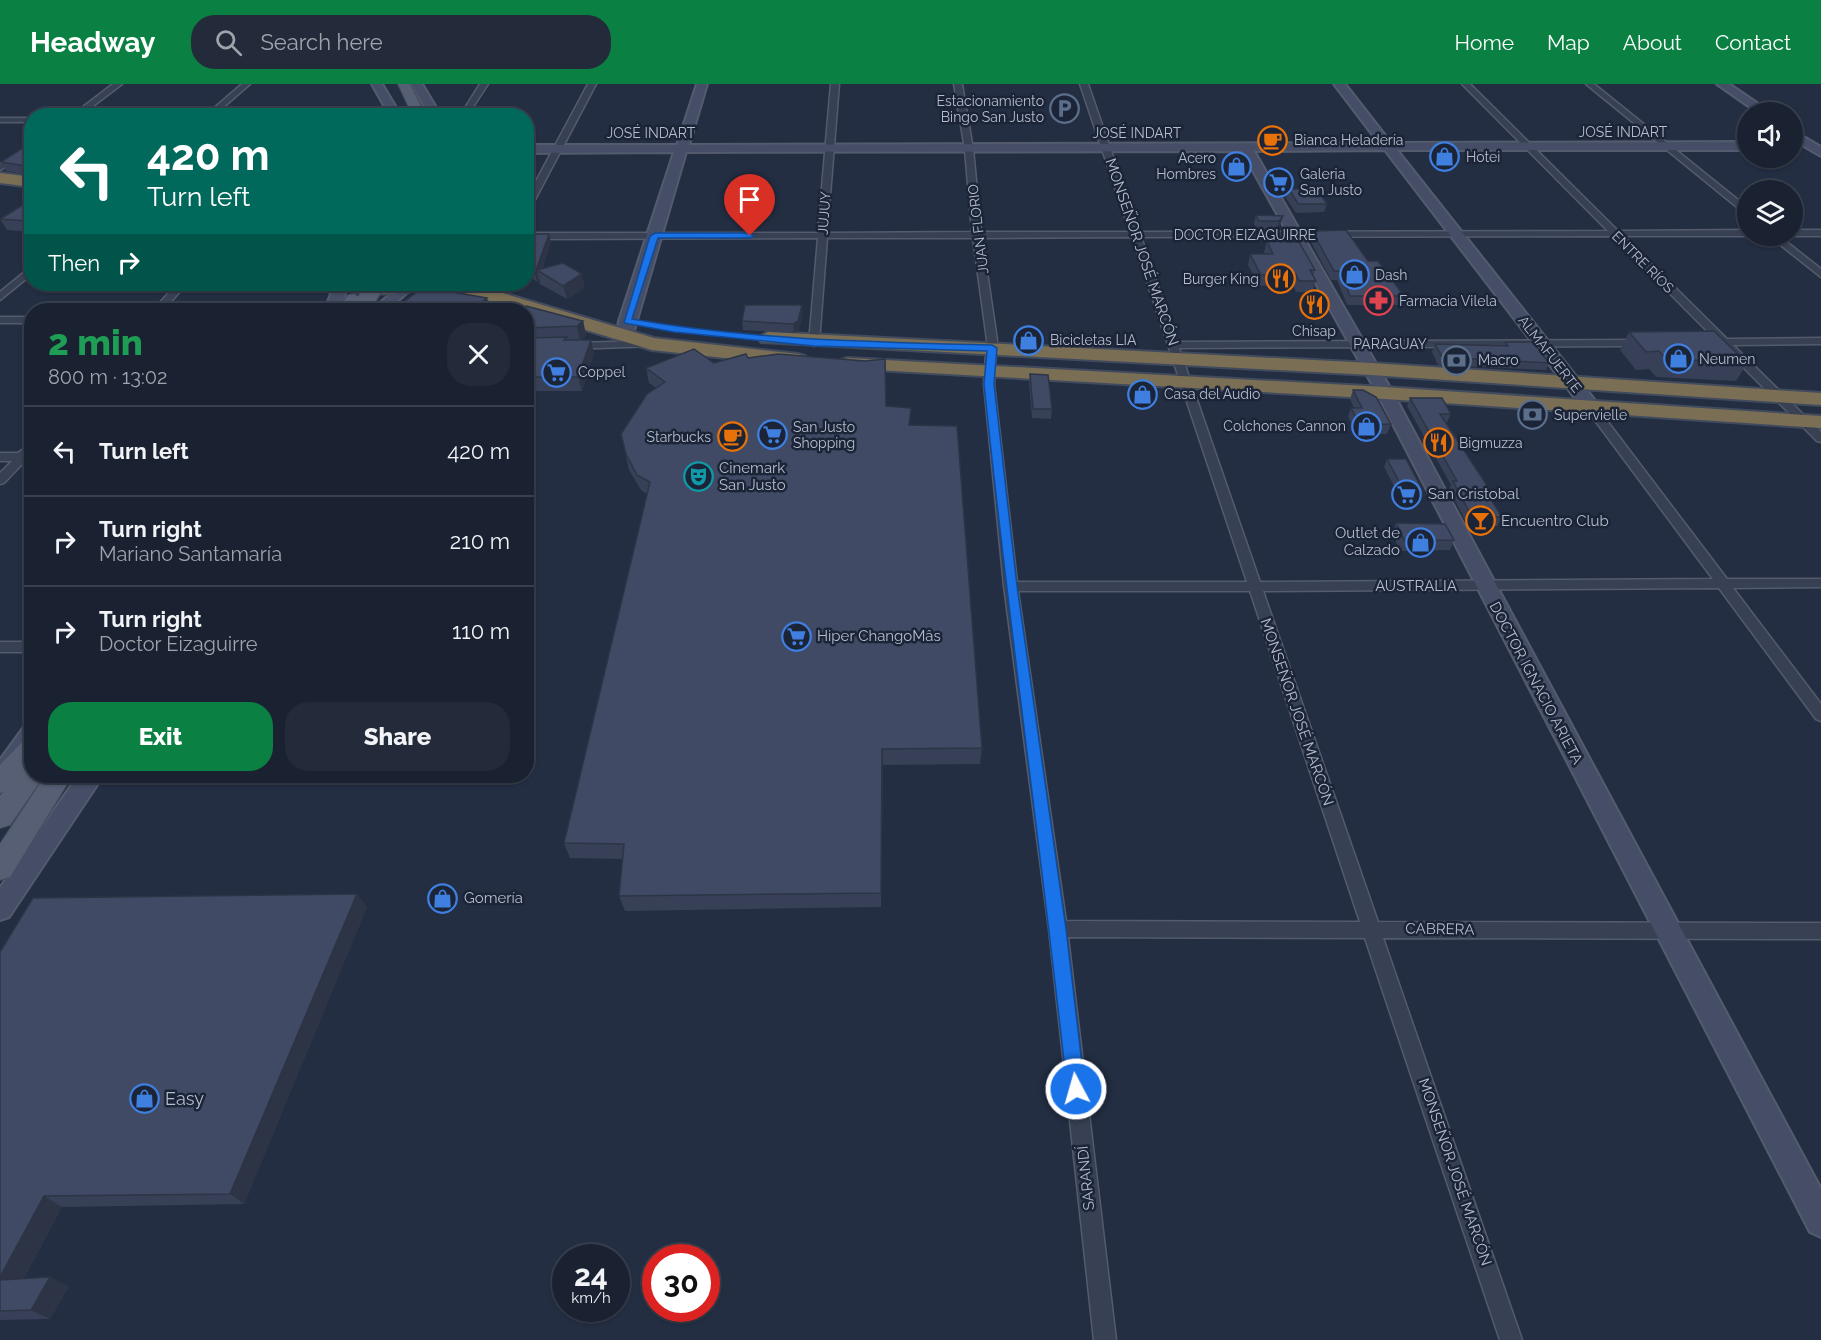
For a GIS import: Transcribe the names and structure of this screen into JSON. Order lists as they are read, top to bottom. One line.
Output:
{"streets":{"street":["JOSÉ INDART","JUJUY","JUAN FLORIO","DOCTOR EIZAGUIRRE","MONSEÑOR JOSÉ MARCÓN","ENTRE RÍOS","PARAGUAY","ALMAFUERTE","AUSTRALIA","DOCTOR IGNACIO ARIETA","CABRERA","SARANDÍ"]},"crossings":[["JOSÉ INDART","JUJUY"],["JOSÉ INDART","JUAN FLORIO"],["JOSÉ INDART","MONSEÑOR JOSÉ MARCÓN"],["JOSÉ INDART","ENTRE RÍOS"],["JOSÉ INDART","ALMAFUERTE"],["JOSÉ INDART","DOCTOR IGNACIO ARIETA"],["JUJUY","DOCTOR EIZAGUIRRE"],["JUAN FLORIO","DOCTOR EIZAGUIRRE"],["JUAN FLORIO","SARANDÍ"],["DOCTOR EIZAGUIRRE","MONSEÑOR JOSÉ MARCÓN"],["DOCTOR EIZAGUIRRE","ENTRE RÍOS"],["DOCTOR EIZAGUIRRE","ALMAFUERTE"],["DOCTOR EIZAGUIRRE","DOCTOR IGNACIO ARIETA"],["MONSEÑOR JOSÉ MARCÓN","PARAGUAY"],["MONSEÑOR JOSÉ MARCÓN","AUSTRALIA"],["MONSEÑOR JOSÉ MARCÓN","CABRERA"],["PARAGUAY","ALMAFUERTE"],["PARAGUAY","DOCTOR IGNACIO ARIETA"],["ALMAFUERTE","AUSTRALIA"],["AUSTRALIA","DOCTOR IGNACIO ARIETA"],["AUSTRALIA","SARANDÍ"],["DOCTOR IGNACIO ARIETA","CABRERA"],["CABRERA","SARANDÍ"]],"places":{"parking":["Estacionamiento Bingo San Justo"],"cafe":["Bianca Heladería","Starbucks"],"shop":["Hotei","Acero Hombres","Dash","Bicicletas LIA","Neumen","Casa del Audio","Colchones Cannon","Outlet de Calzado","Gomería","Easy"],"supermarket":["Galeria San Justo","Coppel","San Justo Shopping","San Cristobal","Hiper ChangoMâs"],"restaurant":["Burger King","Chisap","Bigmuzza"],"pharmacy":["Farmacia Vilela"],"bank":["Macro","Supervielle"],"theatre":["Cinemark San Justo"],"bar":["Encuentro Club"]},"page":{"header":"Headway","search":"Search here","nav":["Home","Map","About","Contact"],"turn":["420 m","Turn left"],"then":"Then","heading":["2 min","800 m · 13:02"],"list":[{"name":"Turn left","value":"420 m"},{"name":"Turn right","note":"Mariano Santamaría","value":"210 m"},{"name":"Turn right","note":"Doctor Eizaguirre","value":"110 m"}],"buttons":["Exit","Share"],"speed":"24 km/h","limit":"30"}}
